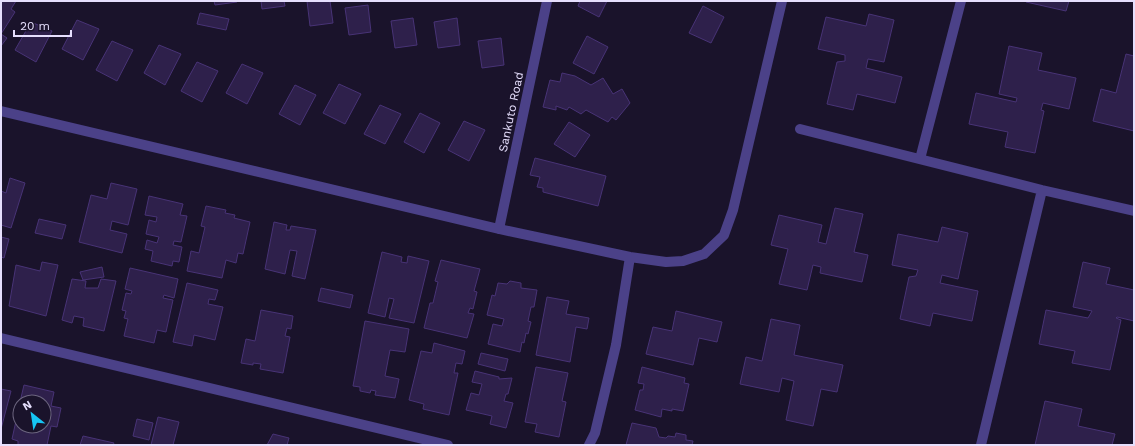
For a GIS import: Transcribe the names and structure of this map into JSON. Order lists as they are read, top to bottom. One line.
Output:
{"streets":{"street":["Sankuto Road"]},"scale_bar":"20 m","north":"top left"}
